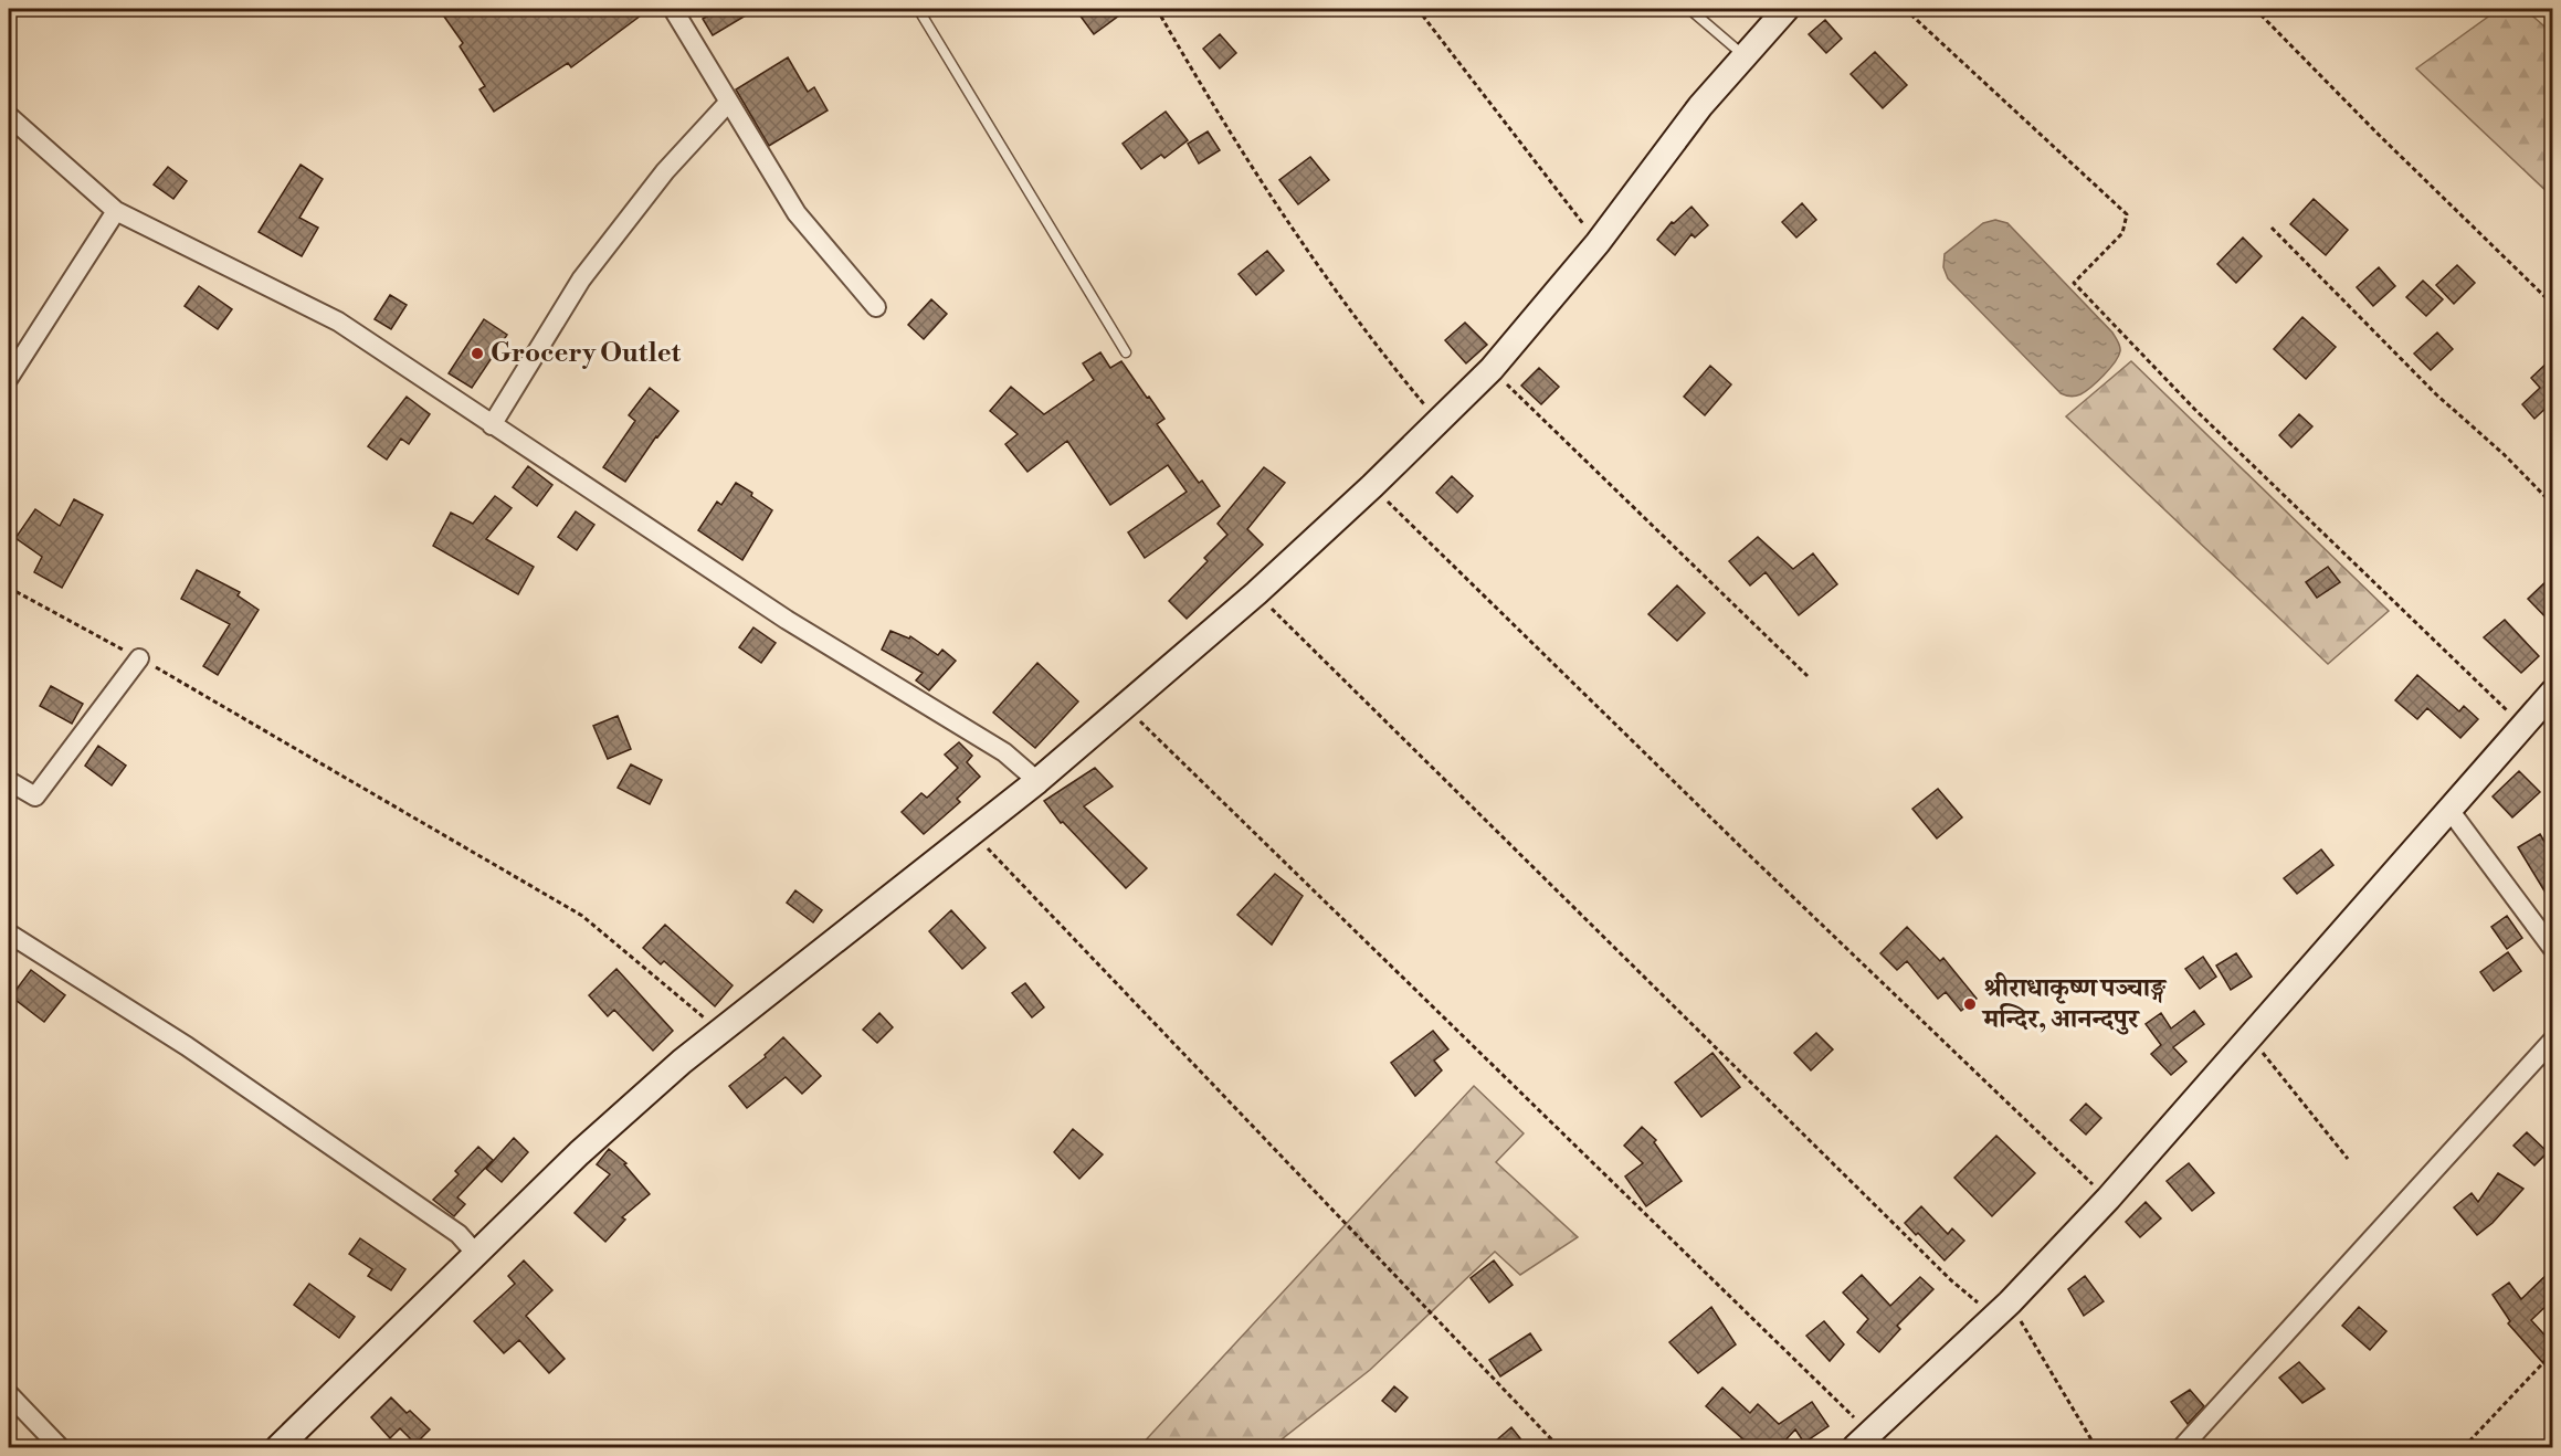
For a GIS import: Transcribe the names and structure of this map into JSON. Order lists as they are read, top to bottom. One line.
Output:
{"places":["Grocery Outlet","श्रीराधाकृष्ण पञ्चाङ्ग मन्दिर, आनन्दपुर"]}
